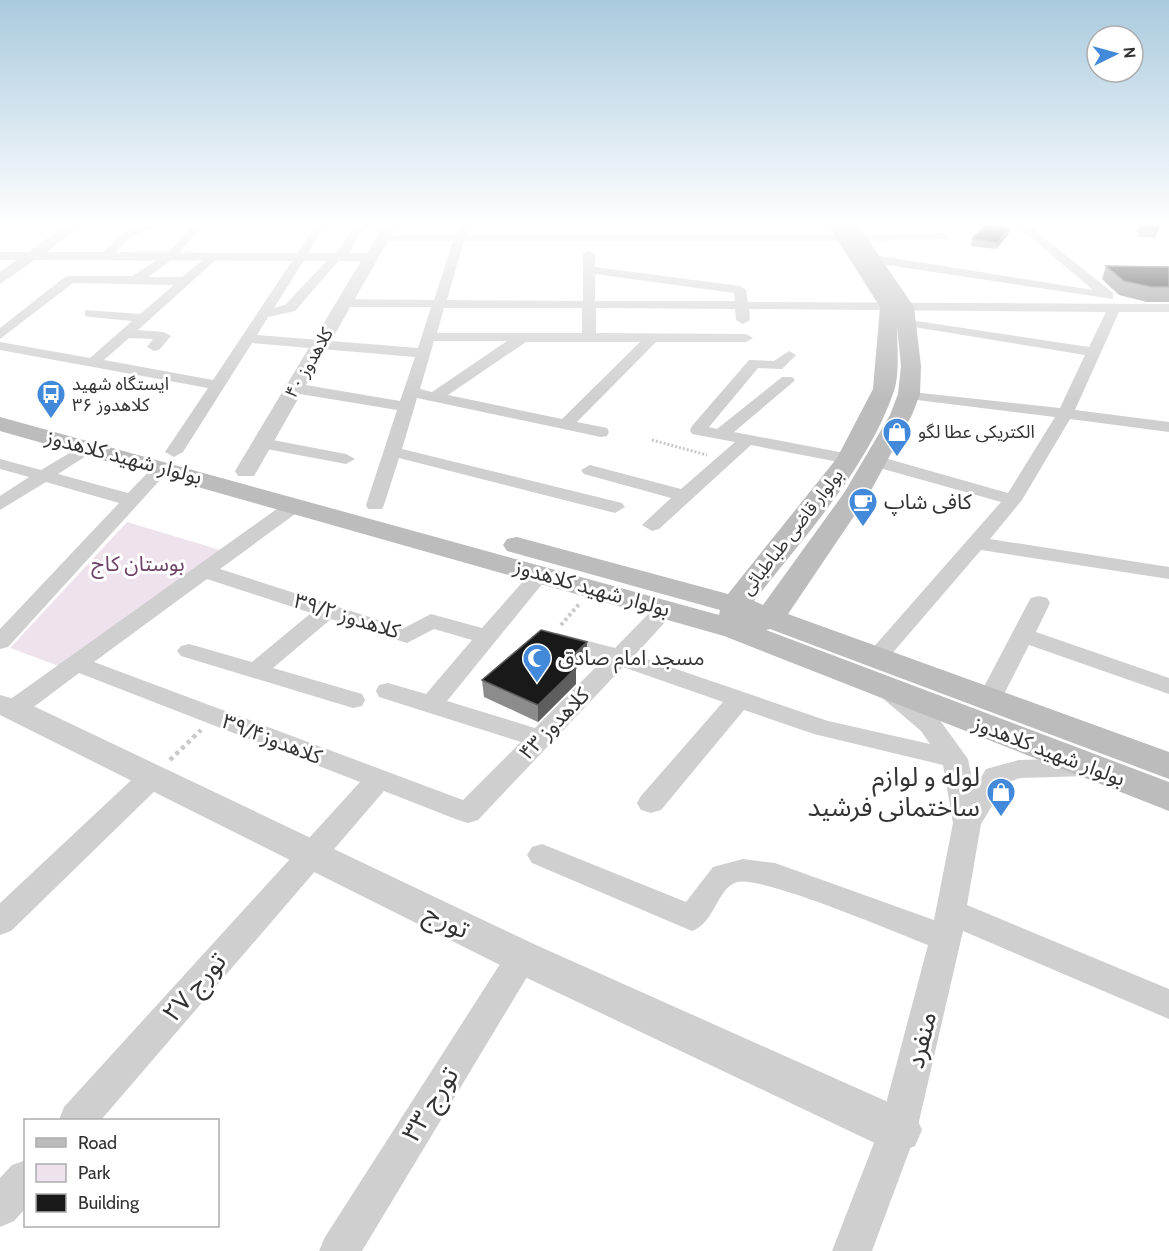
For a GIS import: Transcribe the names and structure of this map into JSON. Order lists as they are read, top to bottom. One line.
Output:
{"streets":{"main road":["بولوار شهید کلاهدوز","بولوار قاضی طباطبائی"],"street":["کلاهدوز ۴۰","کلاهدوز ۳۹/۲","کلاهدوز ۴۳","کلاهدوز۳۹/۴","تورج","تورج ۲۷","منفرد","تورج ۳۳"]},"crossings":[["کلاهدوز ۴۰","بولوار شهید کلاهدوز"],["بولوار شهید کلاهدوز","بولوار قاضی طباطبائی"],["بولوار شهید کلاهدوز","کلاهدوز ۴۳"],["کلاهدوز ۴۳","کلاهدوز۳۹/۴"],["کلاهدوز۳۹/۴","تورج ۲۷"],["تورج","تورج ۲۷"],["تورج","منفرد"],["تورج","تورج ۳۳"]],"parks":["بوستان کاج"],"places":{"bus stop":["ایستگاه شهید کلاهدوز ۳۶"],"shop":["الکتریکی عطا لگو","لوله و لوازم ساختمانی فرشید"],"cafe":["کافی شاپ"],"mosque":["مسجد امام صادق"]},"legend":["Road","Park","Building"],"north":"right"}
